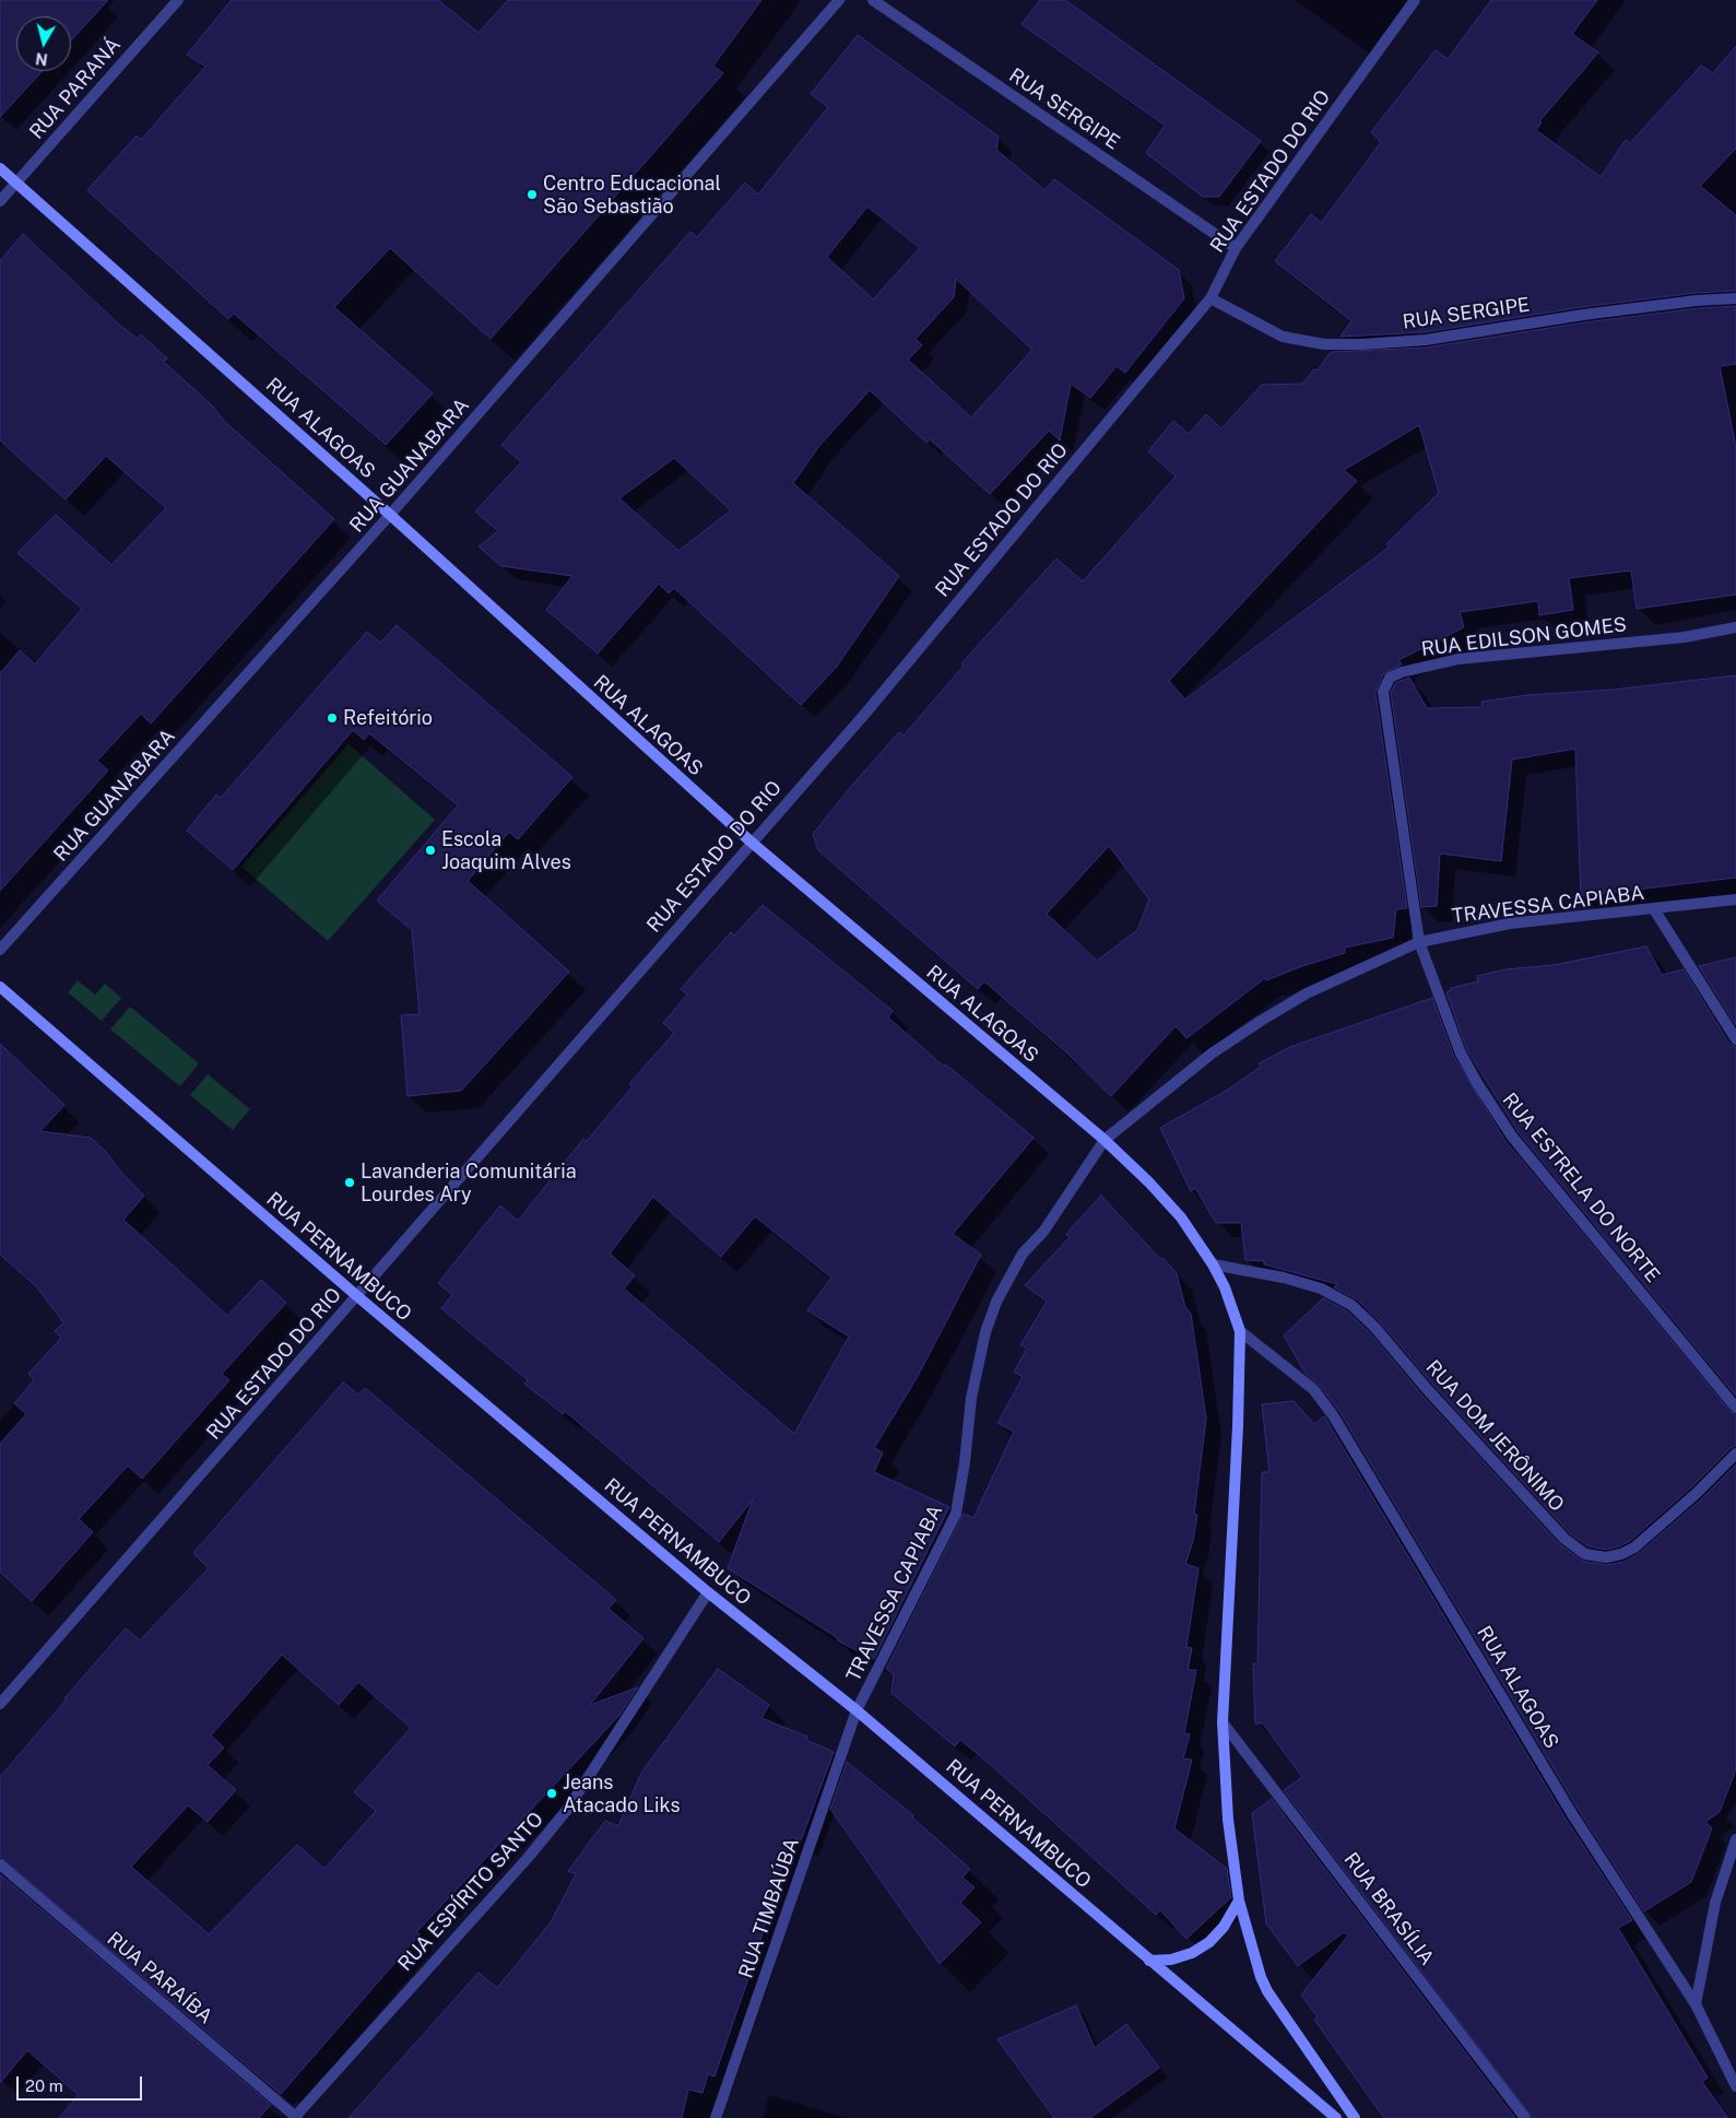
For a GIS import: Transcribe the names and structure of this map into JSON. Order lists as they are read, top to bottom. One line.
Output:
{"streets":{"street":["RUA PARANÁ","RUA SERGIPE","RUA ESTADO DO RIO","RUA ALAGOAS","RUA GUANABARA","RUA EDILSON GOMES","TRAVESSA CAPIABA","RUA ESTRELA DO NORTE","RUA PERNAMBUCO","RUA DOM JERÔNIMO","RUA ESPÍRITO SANTO","RUA TIMBAÚBA","RUA BRASÍLIA","RUA PARAÍBA"]},"crossings":[["RUA PARANÁ","RUA ALAGOAS"],["RUA SERGIPE","RUA ESTADO DO RIO"],["RUA ESTADO DO RIO","RUA ALAGOAS"],["RUA ESTADO DO RIO","RUA PERNAMBUCO"],["RUA ALAGOAS","RUA GUANABARA"],["RUA ALAGOAS","TRAVESSA CAPIABA"],["RUA ALAGOAS","RUA DOM JERÔNIMO"],["RUA ALAGOAS","RUA BRASÍLIA"],["RUA EDILSON GOMES","TRAVESSA CAPIABA"],["RUA EDILSON GOMES","RUA ESTRELA DO NORTE"],["TRAVESSA CAPIABA","RUA ESTRELA DO NORTE"],["TRAVESSA CAPIABA","RUA PERNAMBUCO"],["TRAVESSA CAPIABA","RUA TIMBAÚBA"],["RUA PERNAMBUCO","RUA ESPÍRITO SANTO"],["RUA PERNAMBUCO","RUA TIMBAÚBA"],["RUA ESPÍRITO SANTO","RUA PARAÍBA"]],"places":["Centro Educacional São Sebastião","Refeitório","Escola Joaquim Alves","Lavanderia Comunitária Lourdes Ary","Jeans Atacado Liks"],"scale_bar":"20 m","north":"bottom"}
